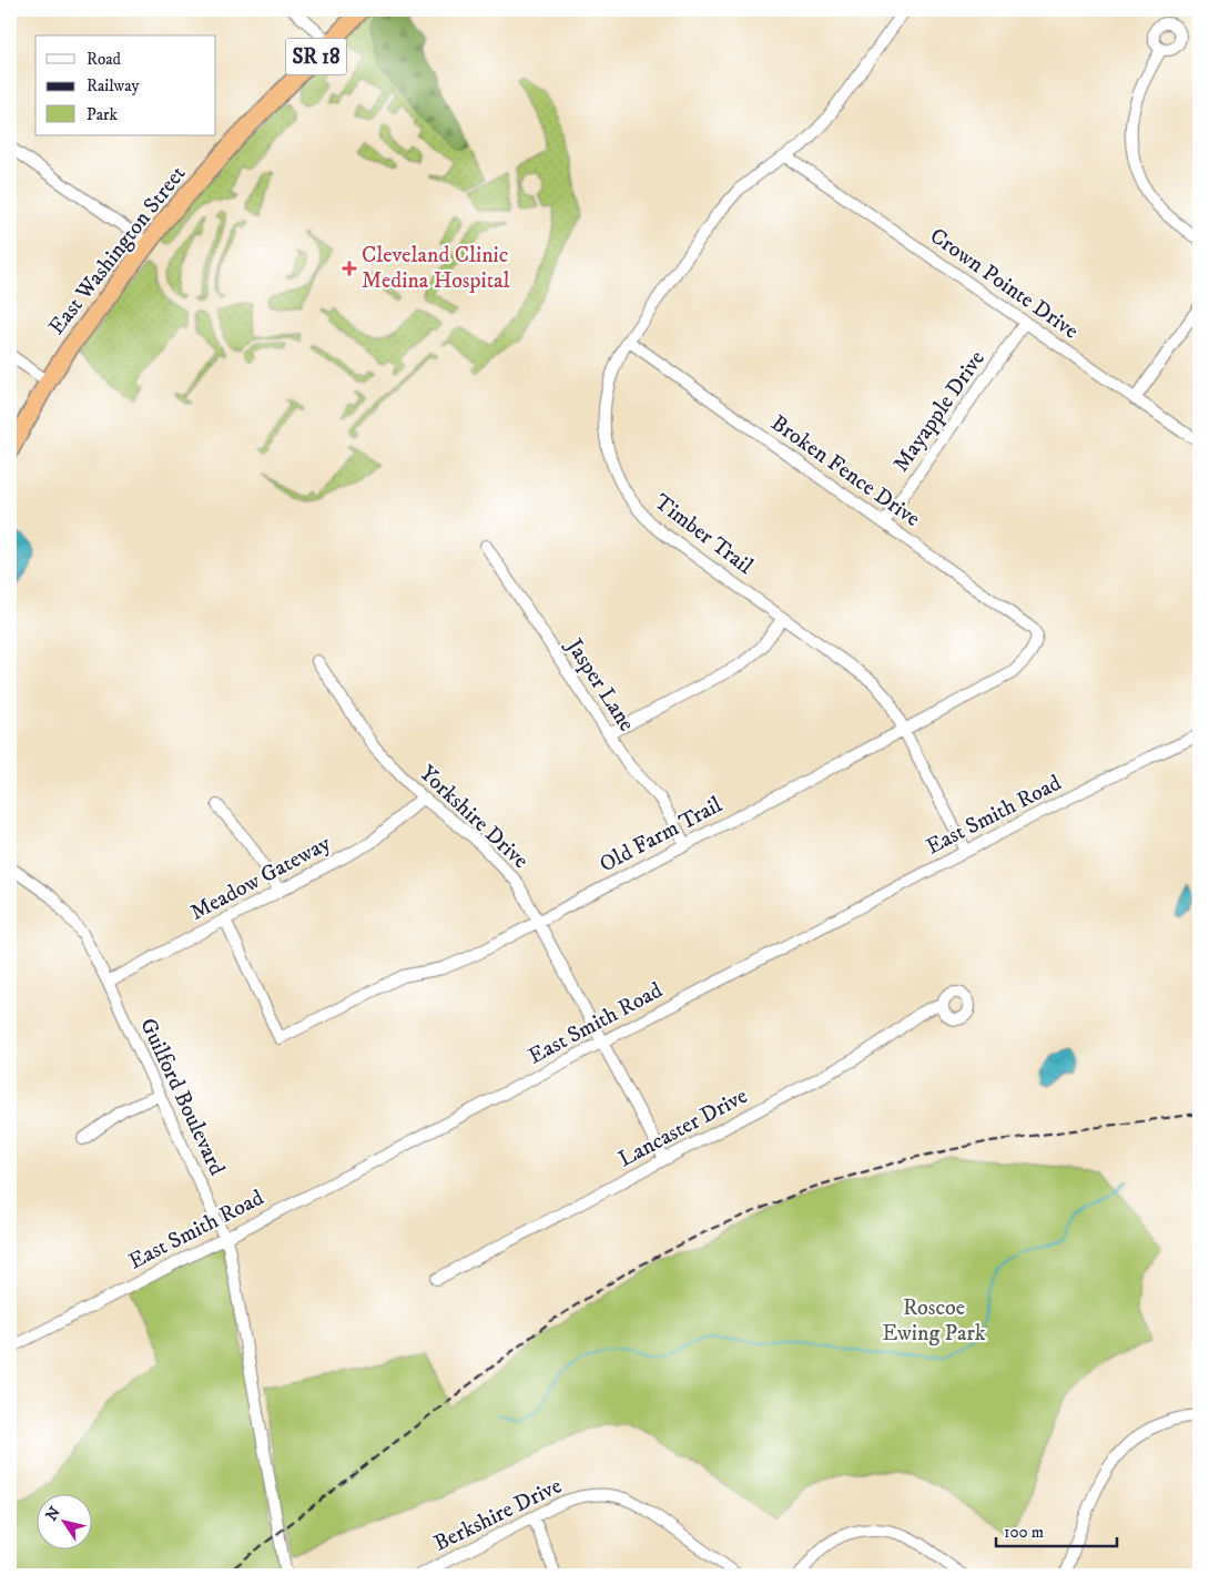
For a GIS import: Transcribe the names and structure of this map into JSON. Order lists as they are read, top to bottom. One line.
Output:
{"streets":{"highway":["SR 18","East Washington Street"],"street":["Crown Pointe Drive","Mayapple Drive","Broken Fence Drive","Timber Trail","Jasper Lane","East Smith Road","Yorkshire Drive","Old Farm Trail","Meadow Gateway","Guilford Boulevard","Lancaster Drive","Berkshire Drive"]},"crossings":[["Crown Pointe Drive","Mayapple Drive"],["Crown Pointe Drive","Timber Trail"],["Mayapple Drive","Broken Fence Drive"],["Broken Fence Drive","Timber Trail"],["Broken Fence Drive","Old Farm Trail"],["Timber Trail","East Smith Road"],["Timber Trail","Old Farm Trail"],["Jasper Lane","Old Farm Trail"],["East Smith Road","Yorkshire Drive"],["East Smith Road","Guilford Boulevard"],["Yorkshire Drive","Old Farm Trail"],["Yorkshire Drive","Meadow Gateway"],["Yorkshire Drive","Lancaster Drive"],["Old Farm Trail","Meadow Gateway"],["Meadow Gateway","Guilford Boulevard"]],"parks":["Roscoe Ewing Park"],"places":{"health":["Cleveland Clinic Medina Hospital"]},"legend":["Road","Railway","Park"],"scale_bar":"100 m","north":"top left"}
